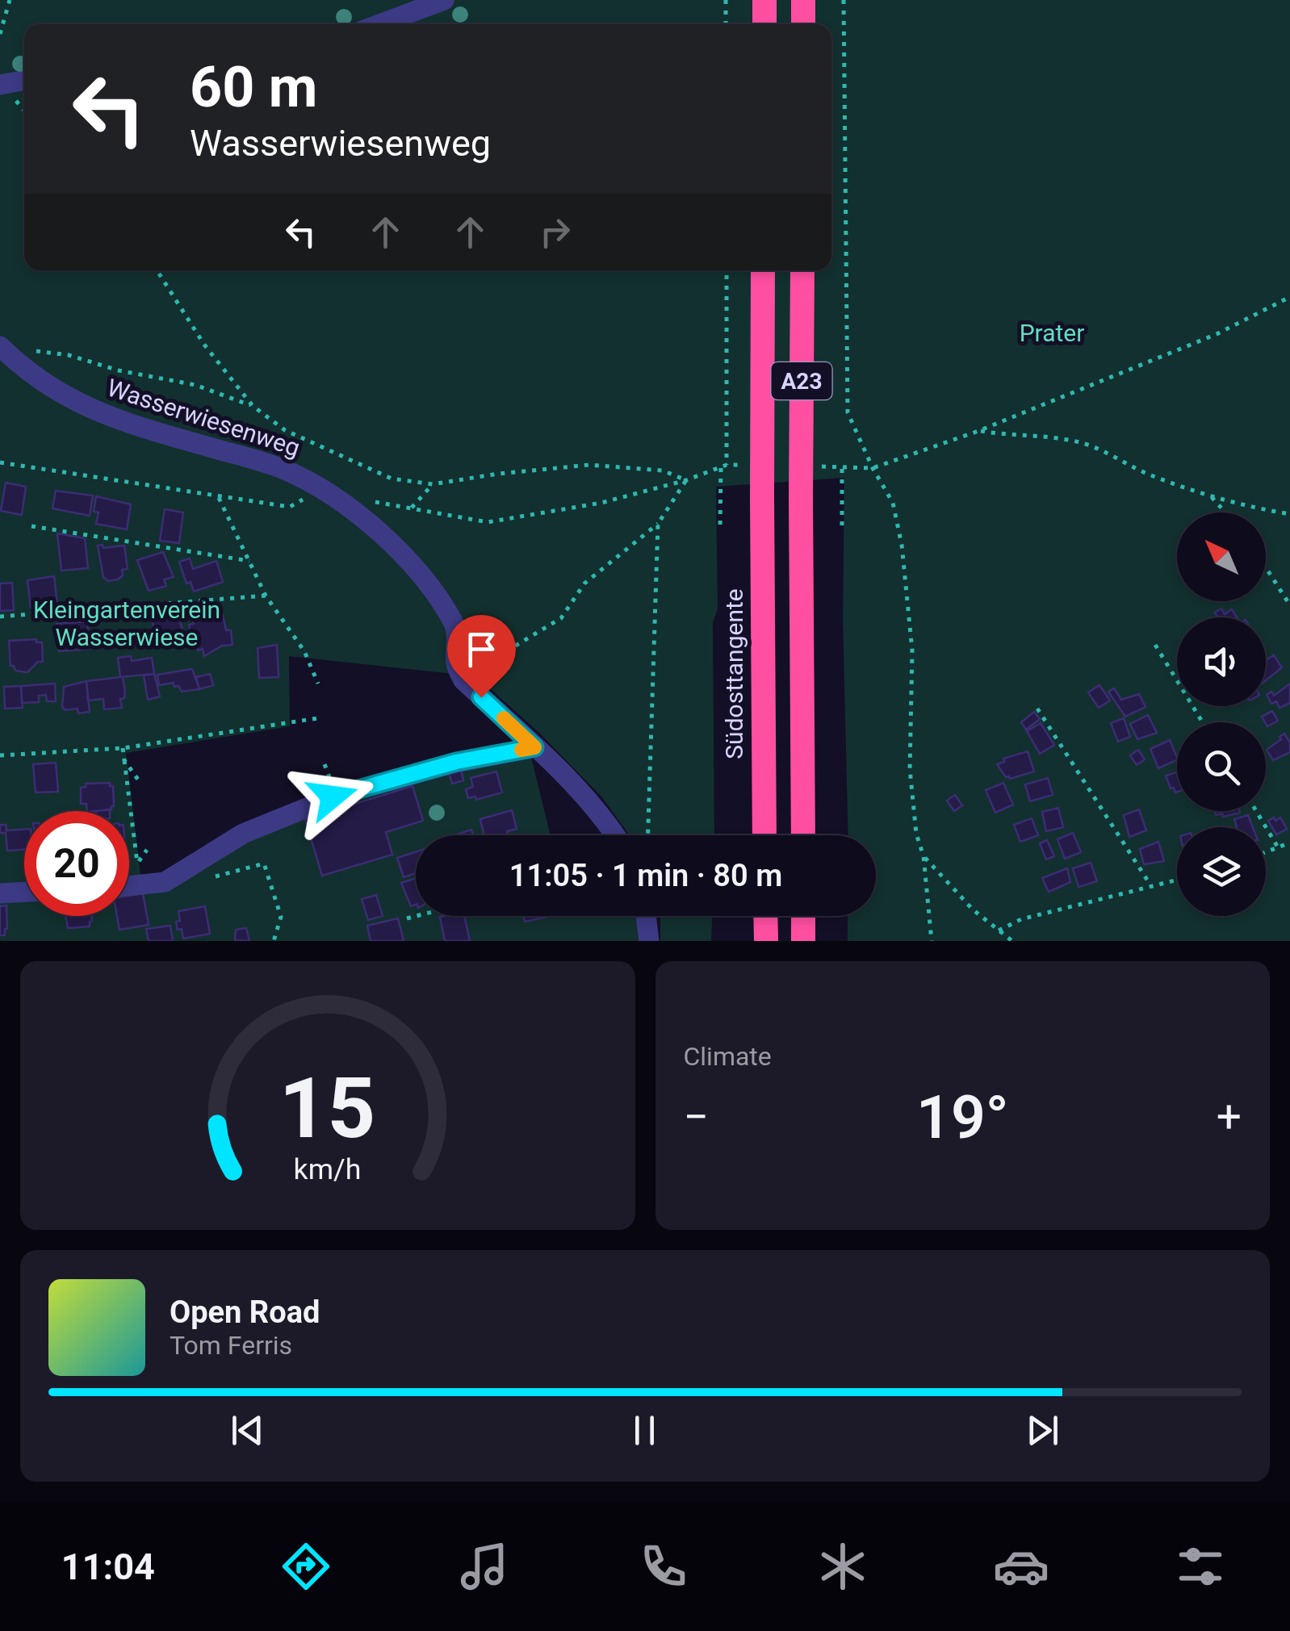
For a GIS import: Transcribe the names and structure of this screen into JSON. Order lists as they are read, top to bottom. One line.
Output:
{"streets":{"highway":["A23","Südosttangente"],"street":["Wasserwiesenweg"]},"parks":["Prater","Kleingartenverein Wasserwiese"],"north":"top left","page":{"turn":["60 m","Wasserwiesenweg"],"limit":"20","trip":"11:05 · 1 min · 80 m","tile":"Climate","heat":["−","19°","+"],"song":["Open Road","Tom Ferris"],"tabs":"11:04","gauge":["15","km/h"]}}
